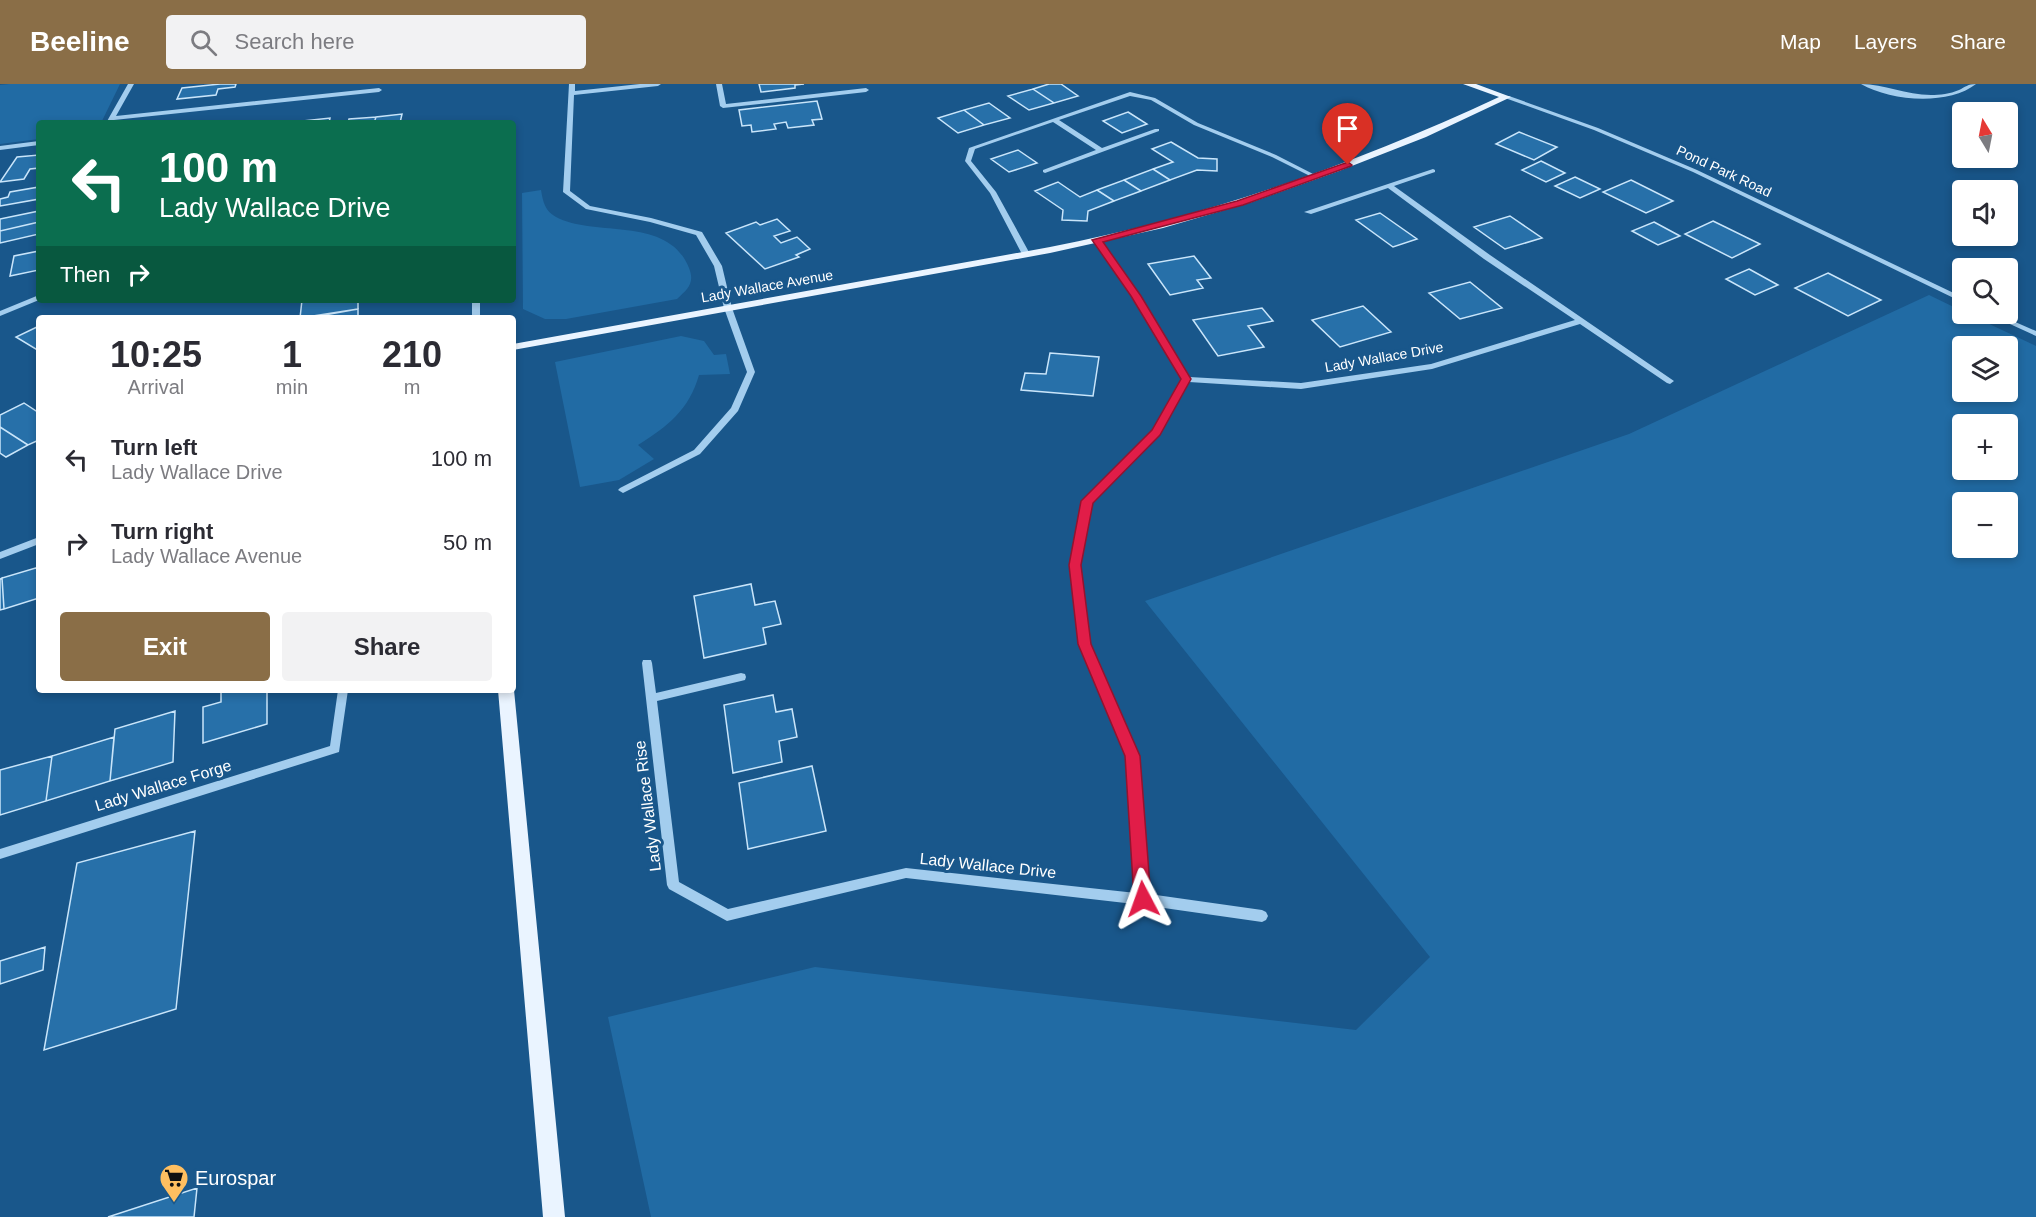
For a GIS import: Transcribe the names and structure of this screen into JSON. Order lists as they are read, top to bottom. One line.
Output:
{"streets":{"main road":["Pond Park Road","Lady Wallace Avenue"],"street":["Lady Wallace Drive","Lady Wallace Forge","Lady Wallace Rise"]},"crossings":[["Pond Park Road","Lady Wallace Avenue"],["Lady Wallace Drive","Lady Wallace Rise"]],"places":{"supermarket":["Eurospar"]},"north":"top","page":{"header":"Beeline","search":"Search here","nav":["Map","Layers","Share"],"map_buttons":["+","−"],"turn":["100 m","Lady Wallace Drive"],"then":"Then","eta":["10:25","Arrival","1","min","210","m"],"list":[{"name":"Turn left","note":"Lady Wallace Drive","value":"100 m"},{"name":"Turn right","note":"Lady Wallace Avenue","value":"50 m"}],"buttons":["Exit","Share"]}}
